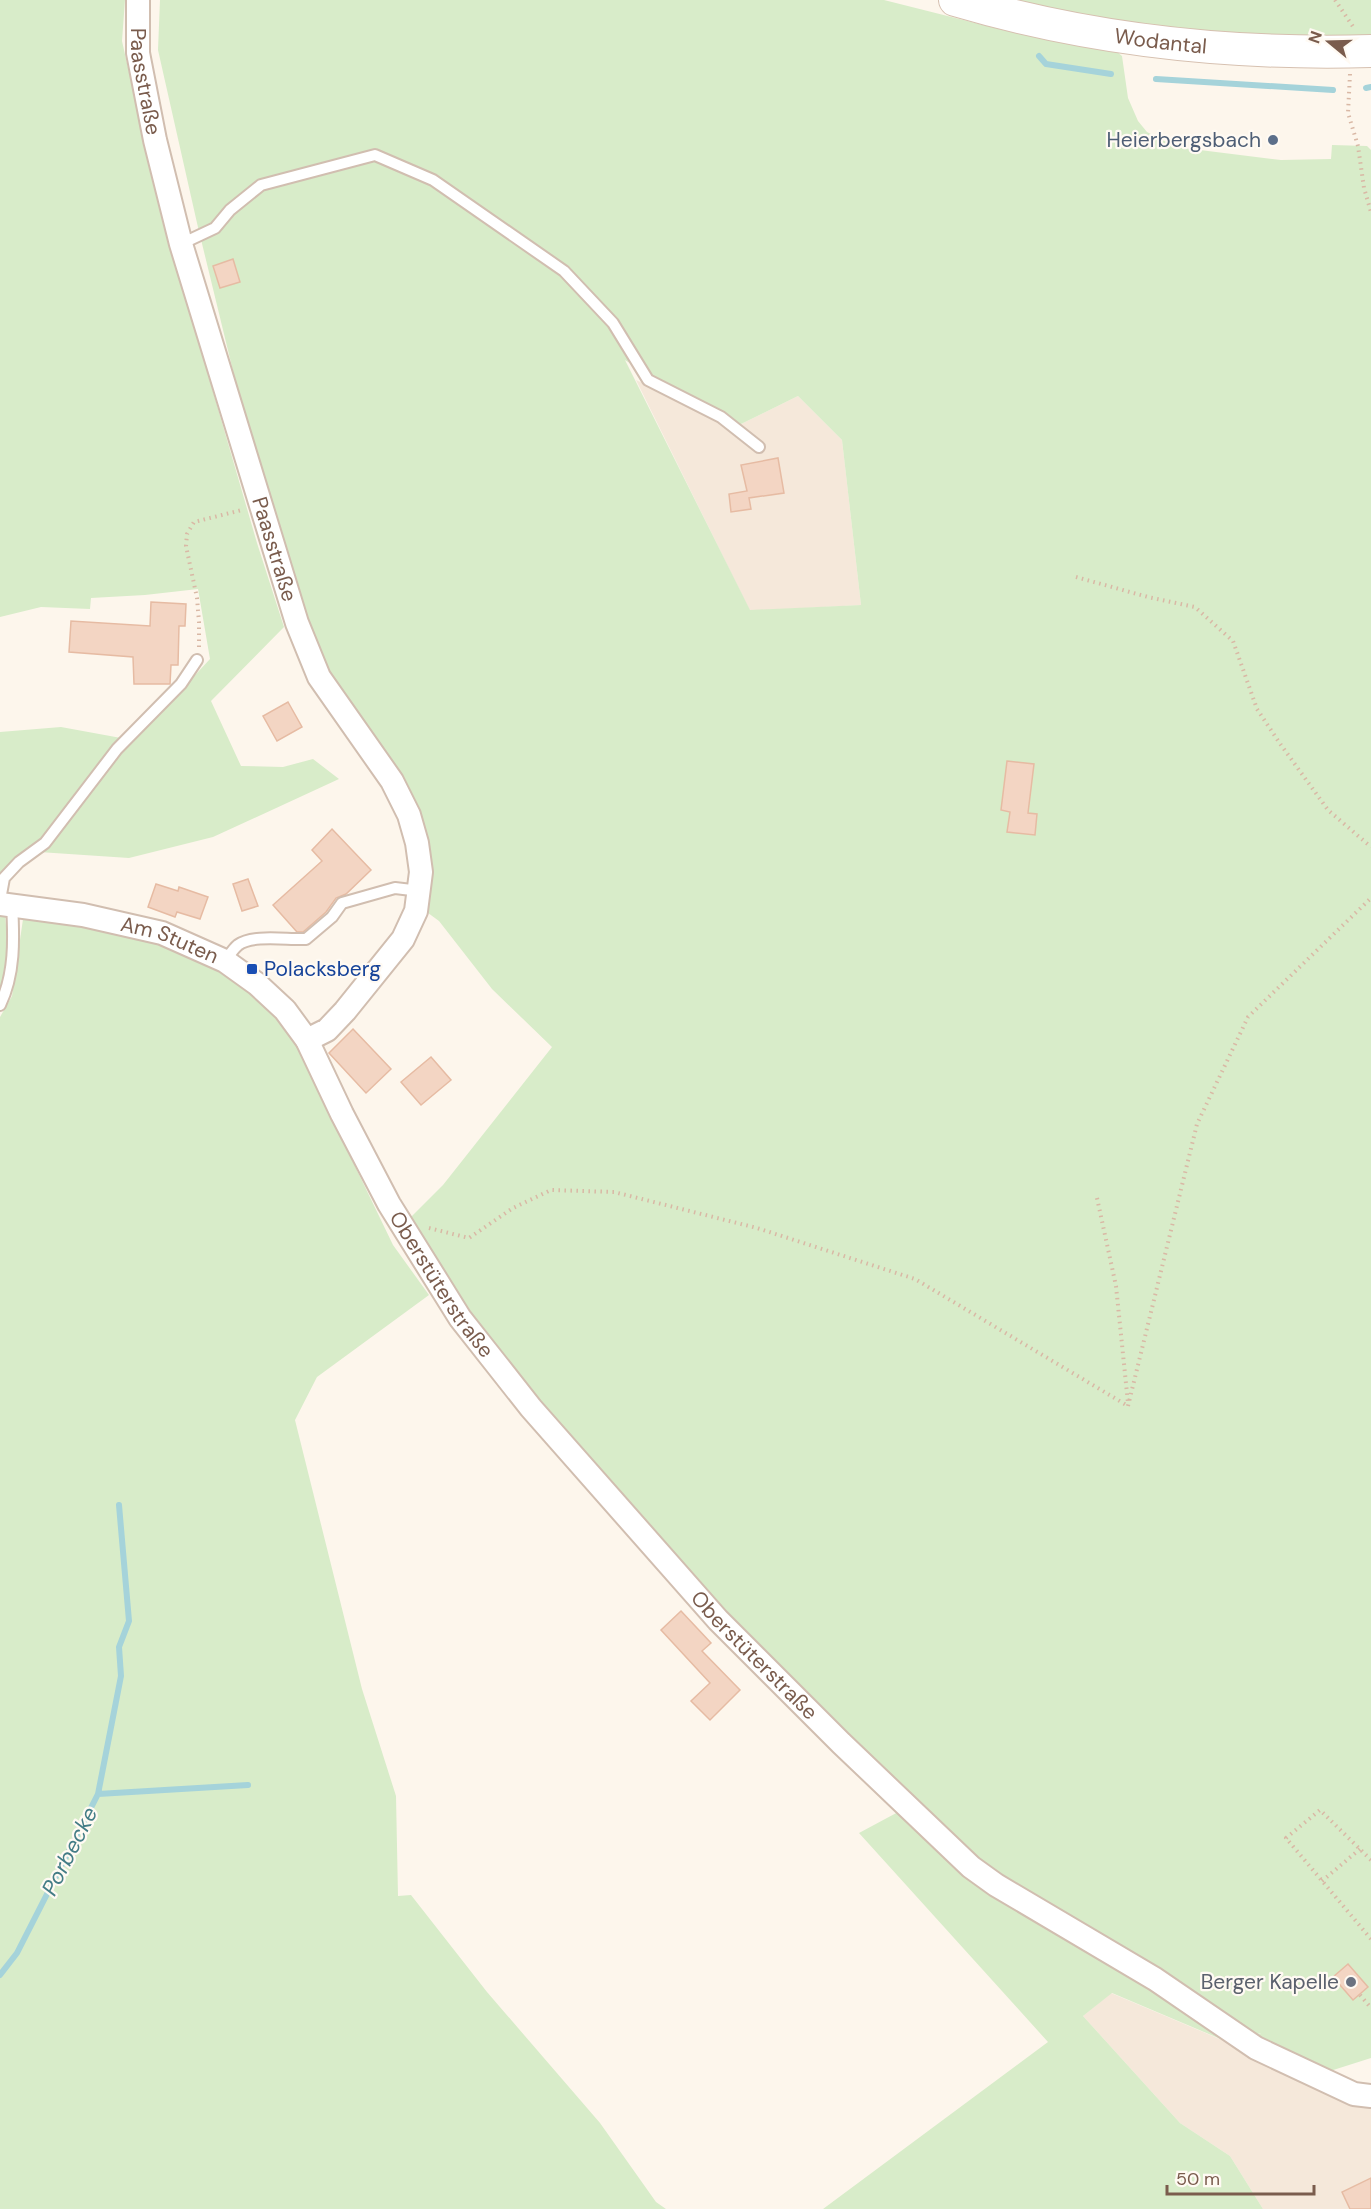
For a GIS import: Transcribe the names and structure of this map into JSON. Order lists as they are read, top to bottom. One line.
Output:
{"streets":{"main road":["Wodantal"],"street":["Paasstraße","Am Stuten","Oberstüterstraße"]},"crossings":[["Paasstraße","Am Stuten"],["Paasstraße","Oberstüterstraße"],["Am Stuten","Oberstüterstraße"]],"water":["Porbecke"],"places":{"other":["Heierbergsbach","Berger Kapelle"],"transit":["Polacksberg"]},"scale_bar":"50 m","north":"left"}
